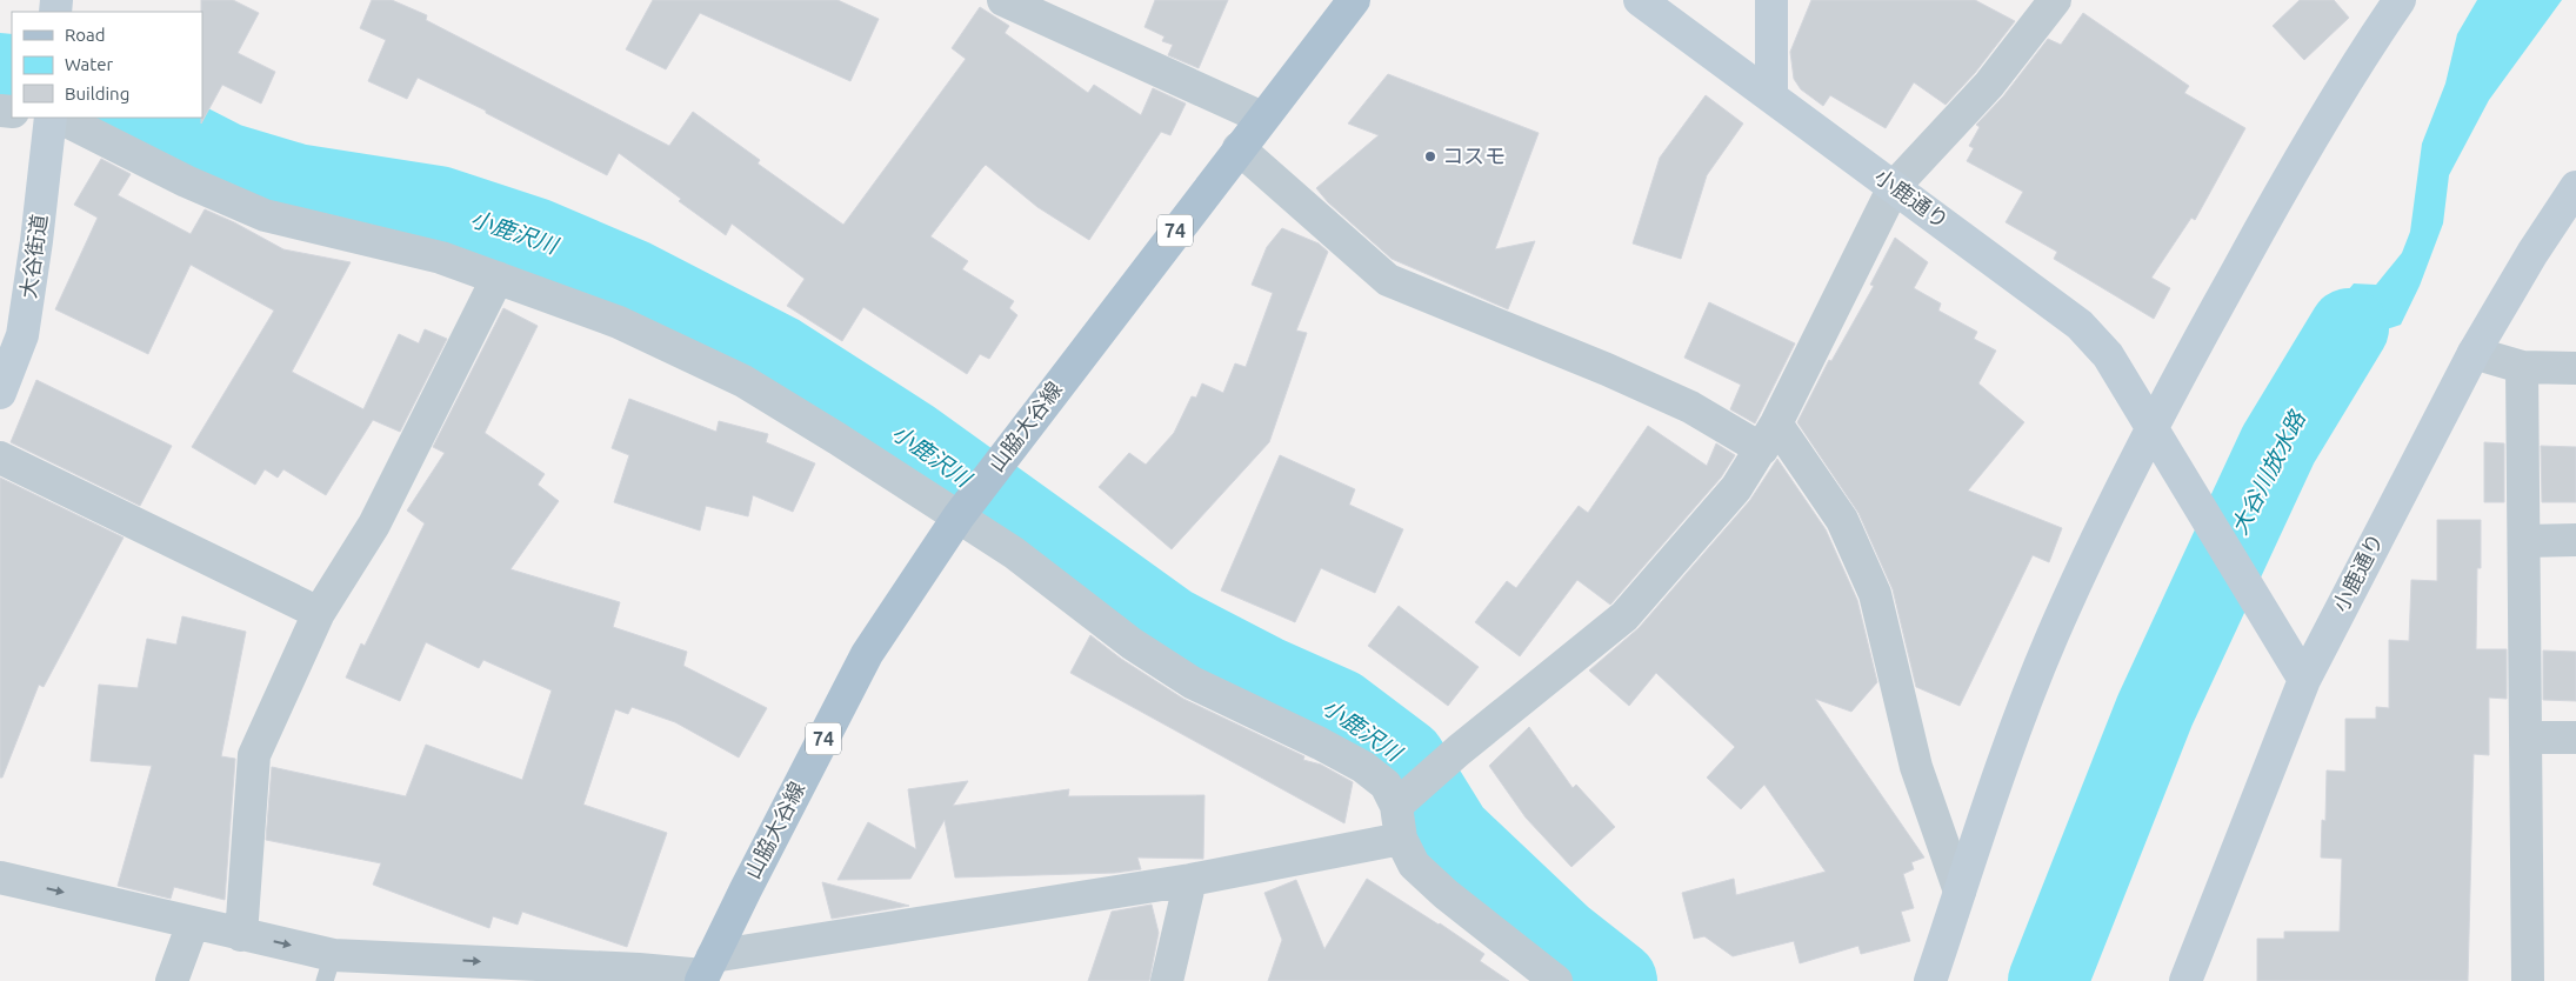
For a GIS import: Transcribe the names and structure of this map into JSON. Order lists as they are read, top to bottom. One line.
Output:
{"streets":{"main road":["74","山脇大谷線"],"street":["小鹿通り","大谷街道"]},"water":["小鹿沢川","大谷川放水路"],"places":["コスモ"],"legend":["Road","Water","Building"]}
